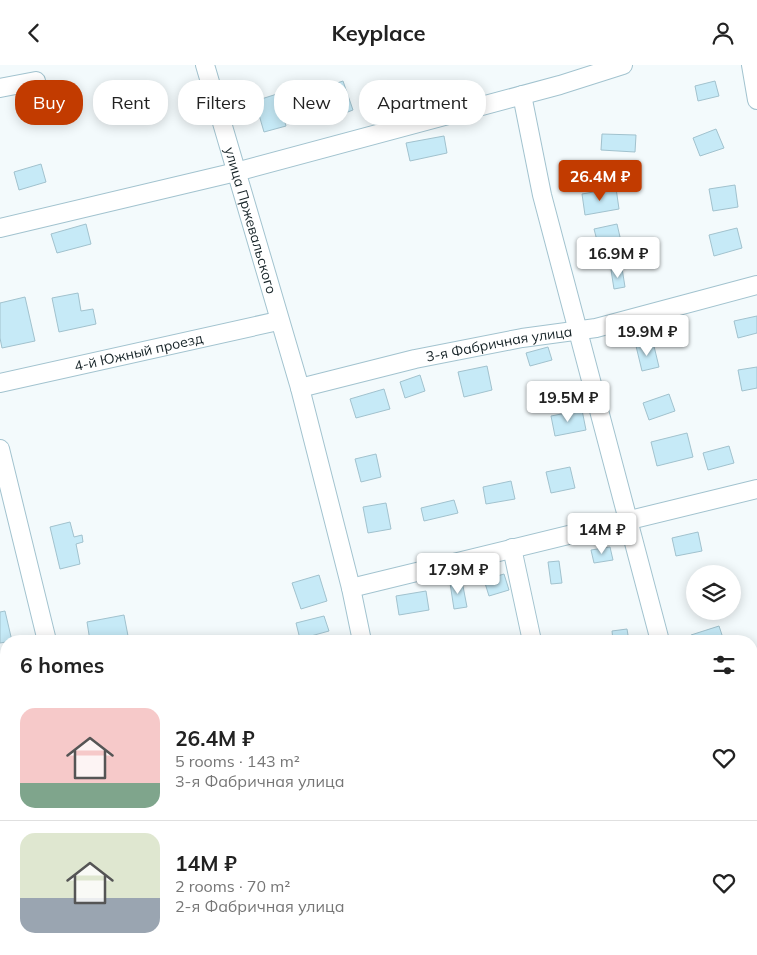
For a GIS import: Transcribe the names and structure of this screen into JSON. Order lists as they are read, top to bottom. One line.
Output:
{"streets":{"street":["улица Пржевальского","3-я Фабричная улица","4-й Южный проезд"]},"crossings":[["улица Пржевальского","3-я Фабричная улица"],["улица Пржевальского","4-й Южный проезд"]],"page":{"header":"Keyplace","chip":["Buy","Rent","Filters","New","Apartment"],"price":["26.4M ₽","16.9M ₽","19.9M ₽","19.5M ₽","14M ₽","17.9M ₽"],"heading":"6 homes","list":[{"name":"26.4M ₽","note":"5 rooms · 143 m² · 3-я Фабричная улица"},{"name":"14M ₽","note":"2 rooms · 70 m² · 2-я Фабричная улица"}]}}
